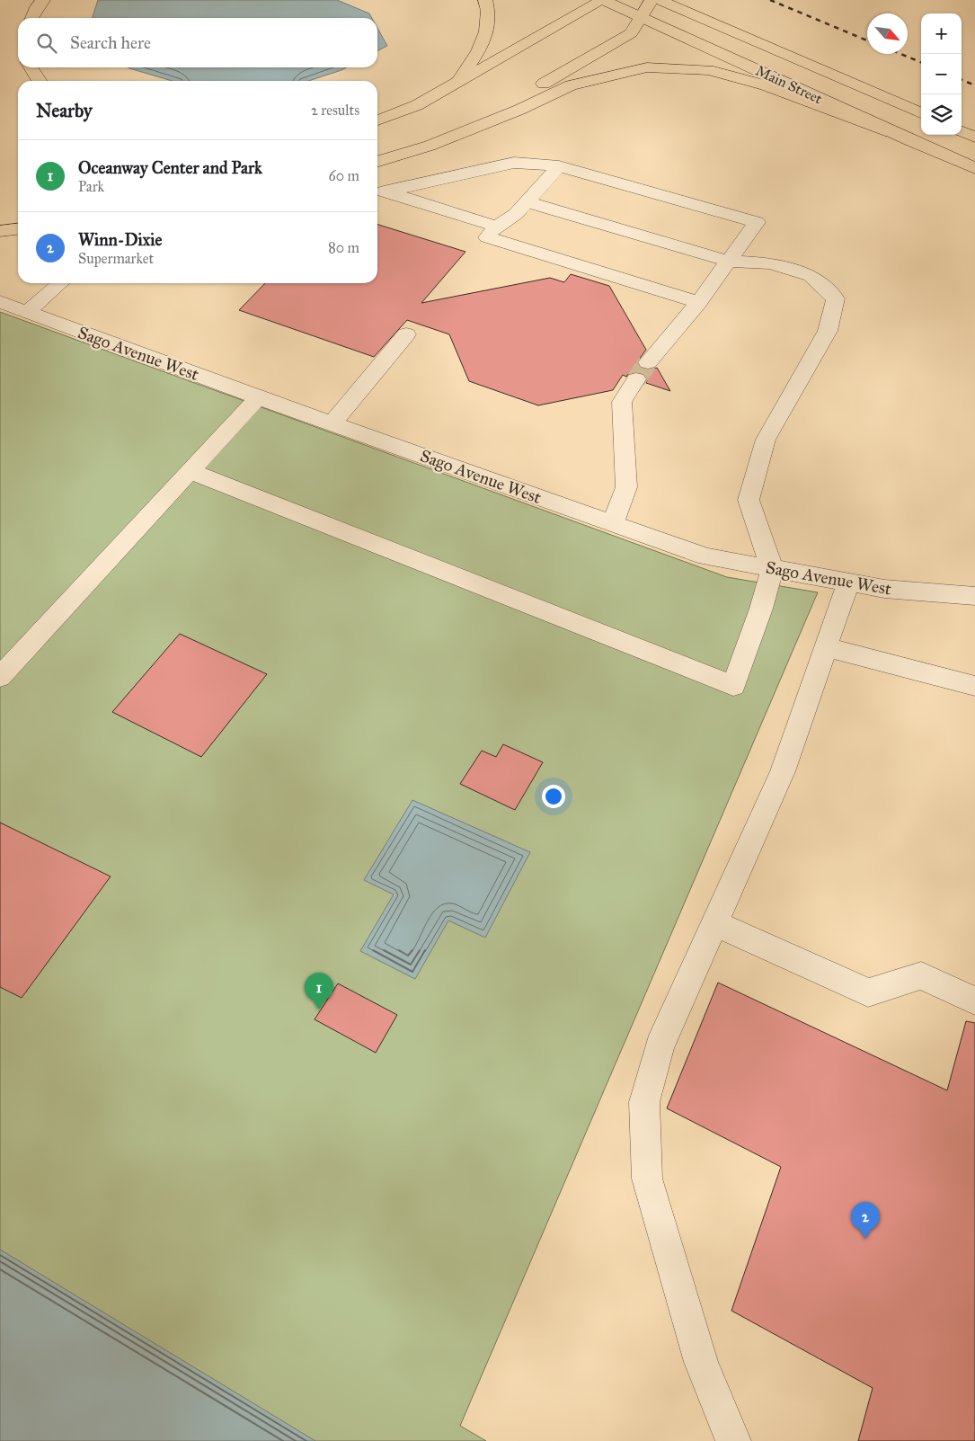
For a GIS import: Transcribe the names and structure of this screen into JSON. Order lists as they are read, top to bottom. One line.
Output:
{"streets":{"main road":["Main Street"],"street":["Sago Avenue West"]},"north":"bottom right","page":{"map_buttons":["+","−"],"search":"Search here","heading":["Nearby","2 results"],"list":[{"mark":"1","name":"Oceanway Center and Park","note":"Park","value":"60 m"},{"mark":"2","name":"Winn-Dixie","note":"Supermarket","value":"80 m"}],"pins":["1","2"]}}
